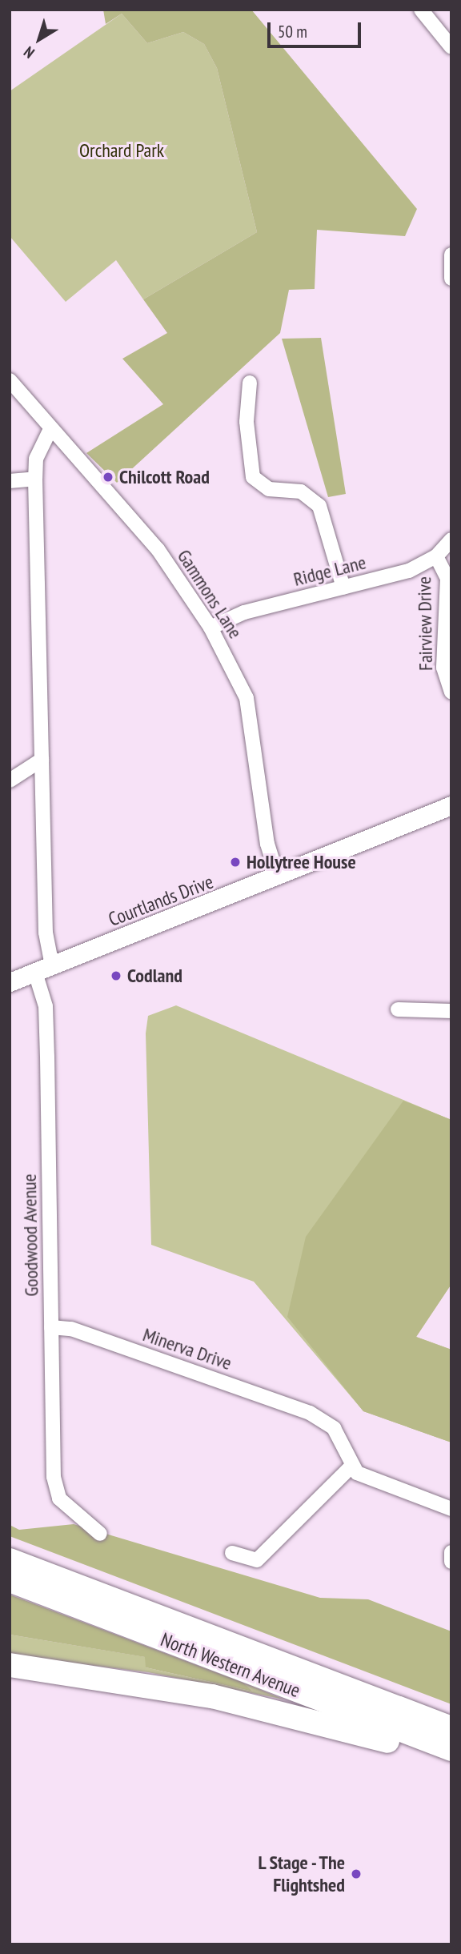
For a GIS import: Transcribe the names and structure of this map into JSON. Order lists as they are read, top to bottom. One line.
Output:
{"streets":{"highway":["North Western Avenue"],"street":["Ridge Lane","Gammons Lane","Fairview Drive","Courtlands Drive","Goodwood Avenue","Minerva Drive"]},"crossings":[["Ridge Lane","Gammons Lane"],["Ridge Lane","Fairview Drive"],["Gammons Lane","Courtlands Drive"],["Courtlands Drive","Goodwood Avenue"],["Goodwood Avenue","Minerva Drive"]],"parks":["Orchard Park"],"places":["Chilcott Road","Hollytree House","Codland","L Stage - The Flightshed"],"scale_bar":"50 m","north":"bottom left"}
